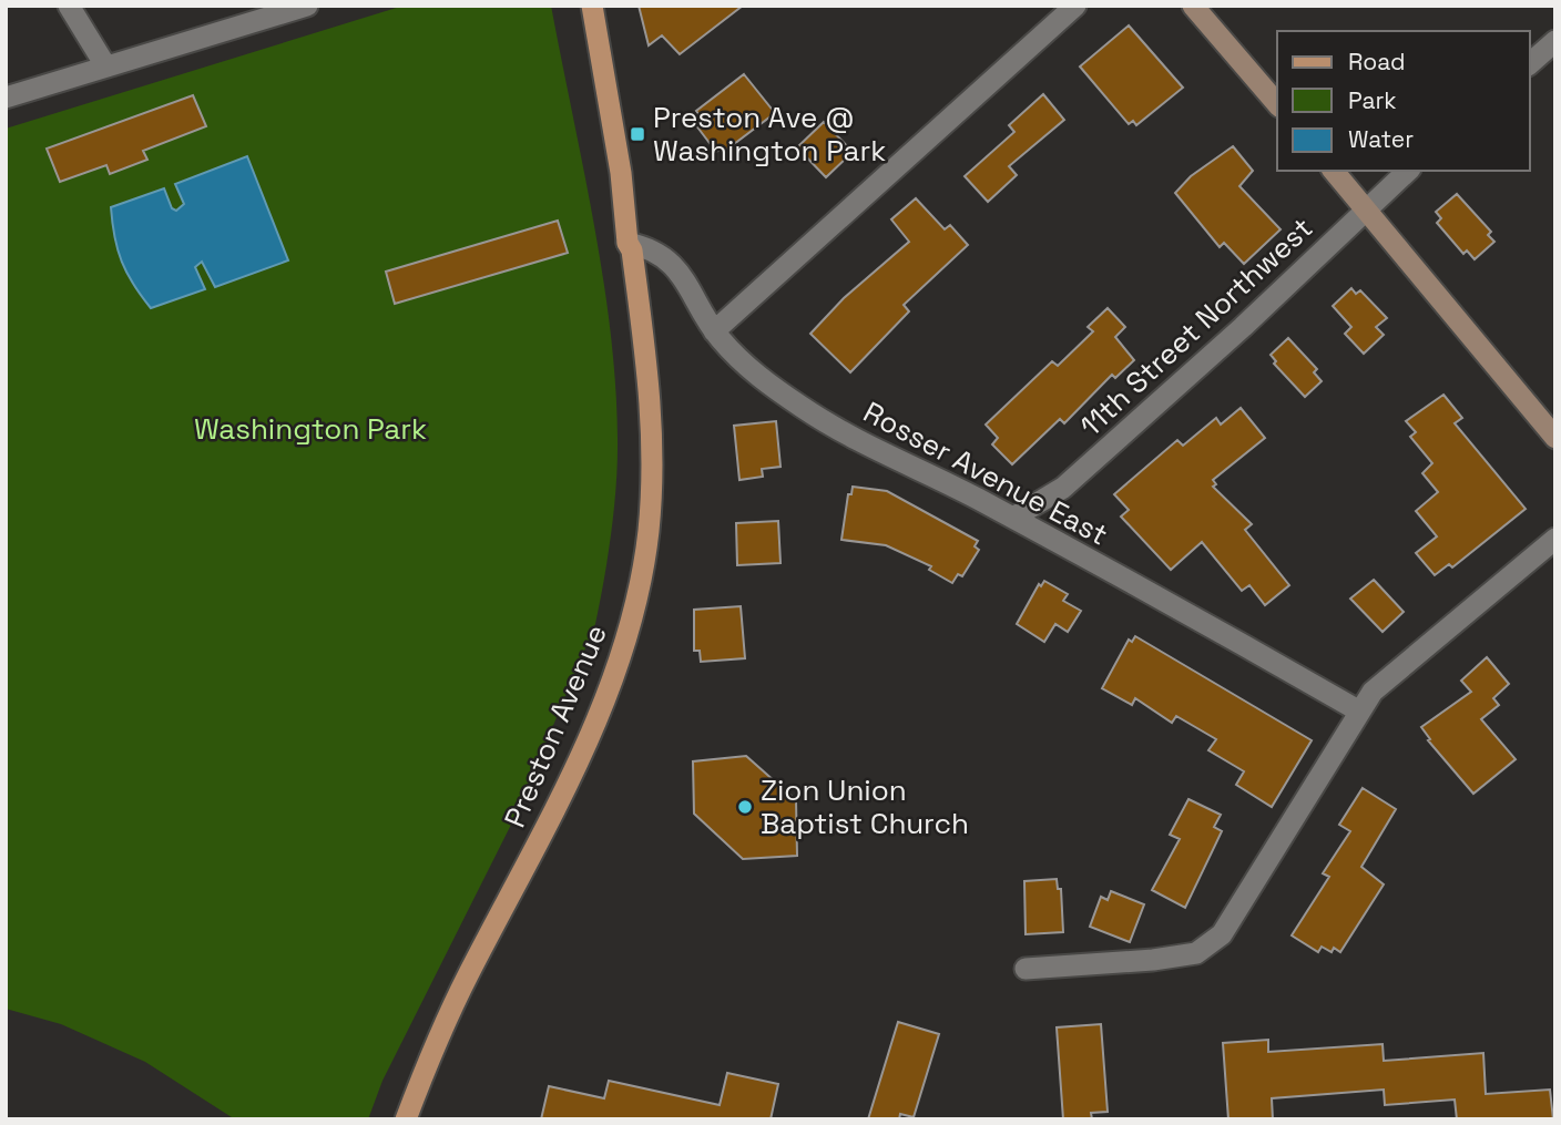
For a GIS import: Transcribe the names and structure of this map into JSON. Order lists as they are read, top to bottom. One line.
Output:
{"streets":{"main road":["Preston Avenue"],"street":["11th Street Northwest","Rosser Avenue East"]},"crossings":[["11th Street Northwest","Rosser Avenue East"],["Rosser Avenue East","Preston Avenue"]],"parks":["Washington Park"],"places":{"transit":["Preston Ave @ Washington Park"],"other":["Zion Union Baptist Church"]},"legend":["Road","Park","Water"]}
